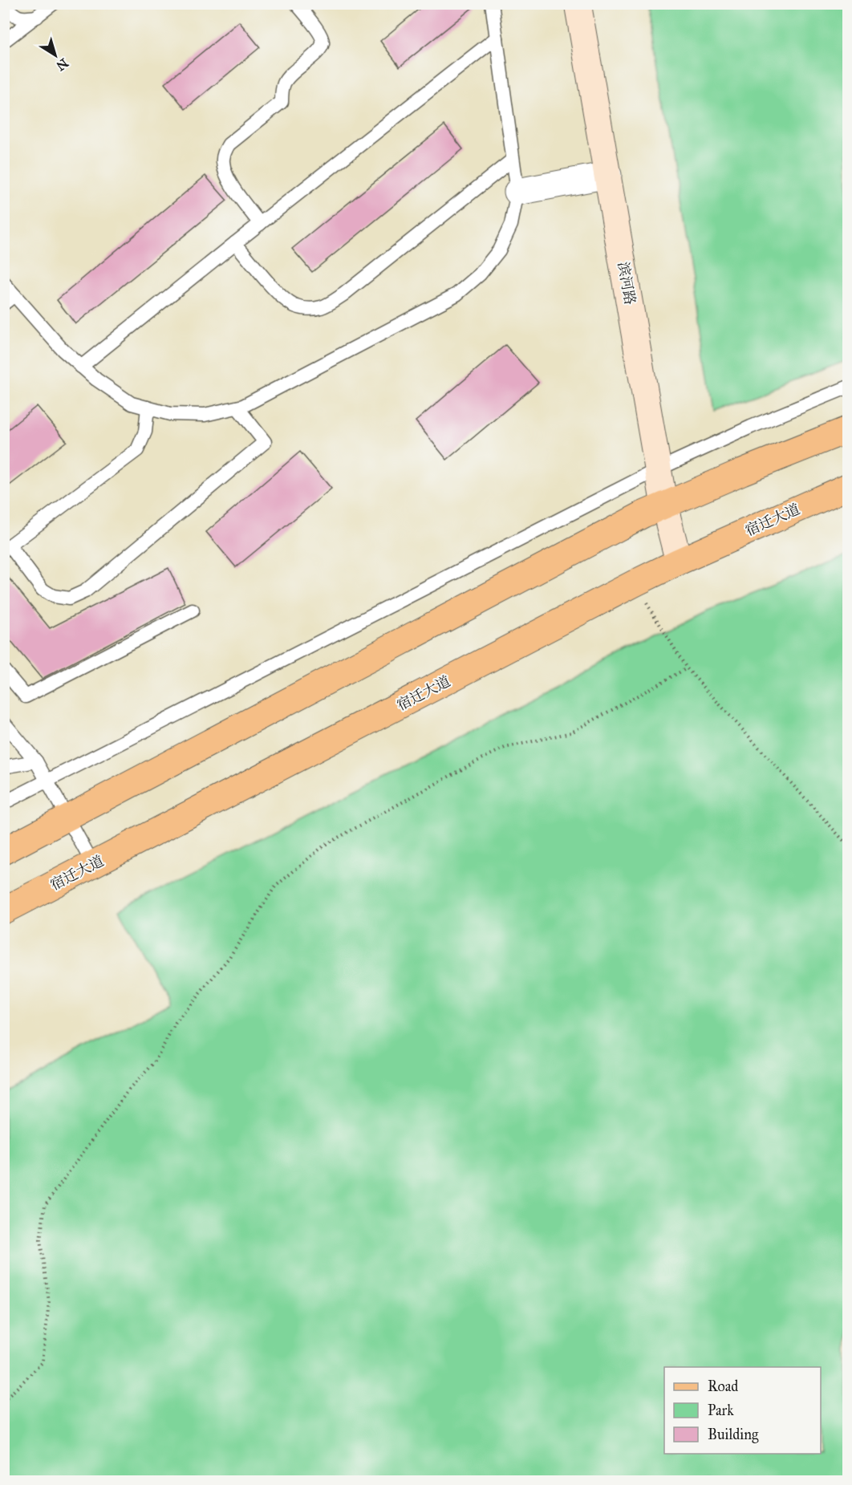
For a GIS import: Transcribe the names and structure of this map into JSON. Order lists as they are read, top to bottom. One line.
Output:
{"streets":{"main road":["滨河路","宿迁大道"]},"crossings":[["滨河路","宿迁大道"]],"legend":["Road","Park","Building"],"north":"bottom right"}
